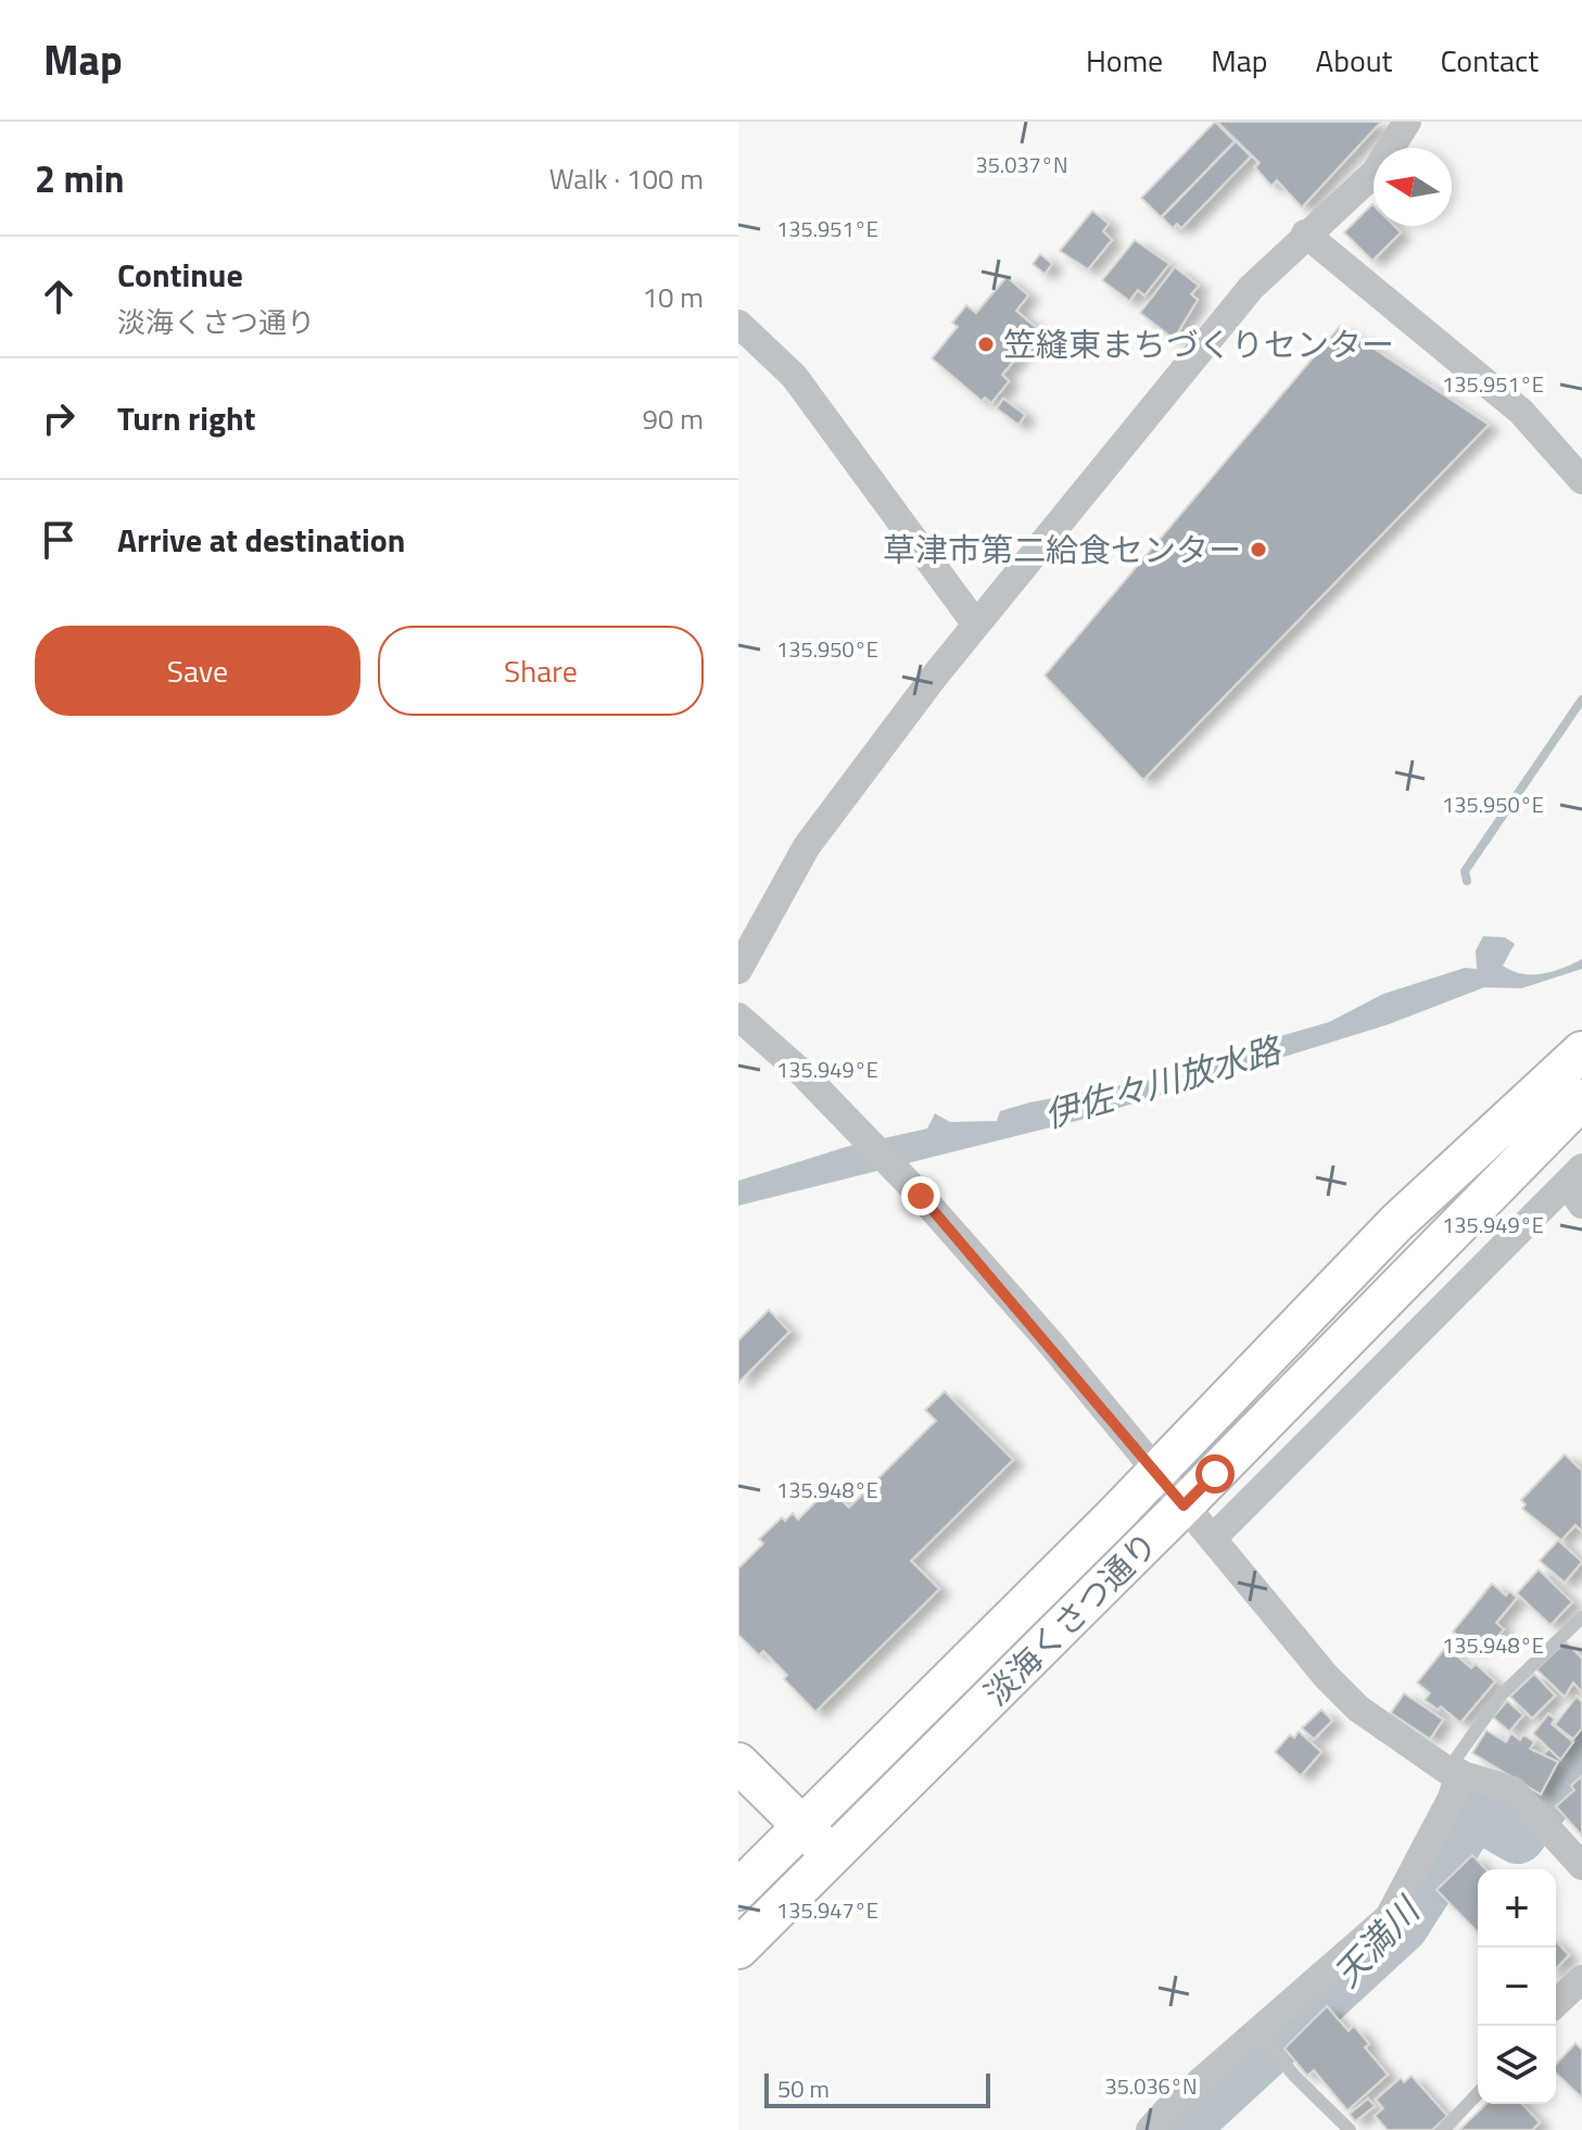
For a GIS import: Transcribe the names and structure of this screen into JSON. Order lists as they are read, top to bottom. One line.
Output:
{"streets":{"street":["淡海くさつ通り"]},"water":["伊佐々川放水路","天満川"],"places":["笠縫東まちづくりセンター","草津市第二給食センター"],"scale_bar":"50 m","north":"left","page":{"header":"Map","nav":["Home","Map","About","Contact"],"heading":["2 min","Walk · 100 m"],"list":[["Continue","淡海くさつ通り","10 m"],["Turn right","90 m"],"Arrive at destination"],"buttons":["Save","Share"],"map_buttons":["+","−"],"scale":"50 m"},"coordinates":["35.037°N","135.951°E","135.950°E","135.949°E","135.948°E","135.947°E","35.036°N"]}
